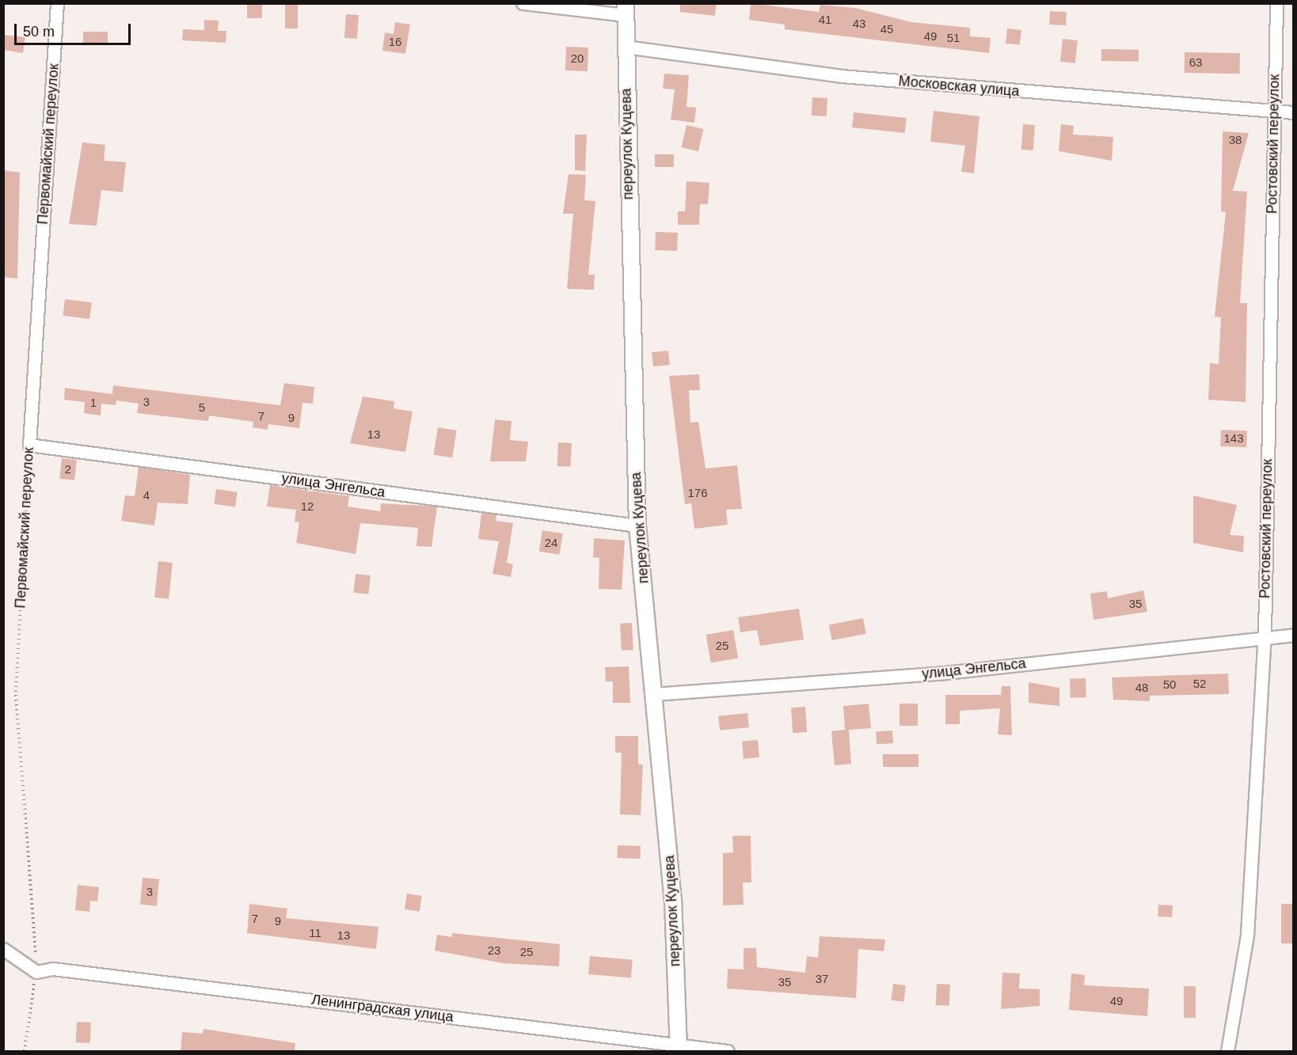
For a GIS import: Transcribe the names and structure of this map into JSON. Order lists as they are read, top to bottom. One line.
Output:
{"streets":{"street":["Московская улица","Первомайский переулок","переулок Куцева","Ростовский переулок","улица Энгельса","Ленинградская улица"]},"crossings":[["Московская улица","переулок Куцева"],["Московская улица","Ростовский переулок"],["Первомайский переулок","улица Энгельса"],["Первомайский переулок","Ленинградская улица"],["переулок Куцева","улица Энгельса"],["переулок Куцева","Ленинградская улица"],["Ростовский переулок","улица Энгельса"]],"house_numbers":["41","43","45","49","51","16","20","63","38","3","1","5","7","9","13","143","2","176","4","12","24","35","25","52","50","48","3","7","9","11","13","23","25","37","35","49"],"scale_bar":"50 m"}
